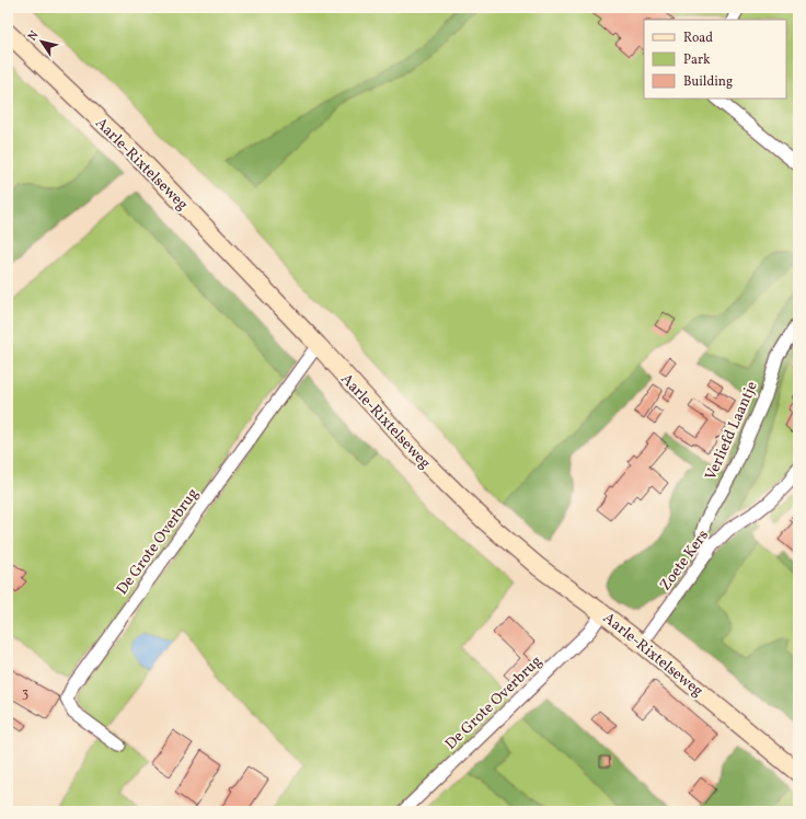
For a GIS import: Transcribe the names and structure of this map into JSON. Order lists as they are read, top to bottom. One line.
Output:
{"streets":{"street":["Aarle-Rixtelseweg","Verliefd Laantje","De Grote Overbrug","Zoete Kers"]},"crossings":[["Aarle-Rixtelseweg","De Grote Overbrug"],["Aarle-Rixtelseweg","Zoete Kers"],["Verliefd Laantje","Zoete Kers"]],"house_numbers":["3"],"legend":["Road","Park","Building"],"north":"top left"}
